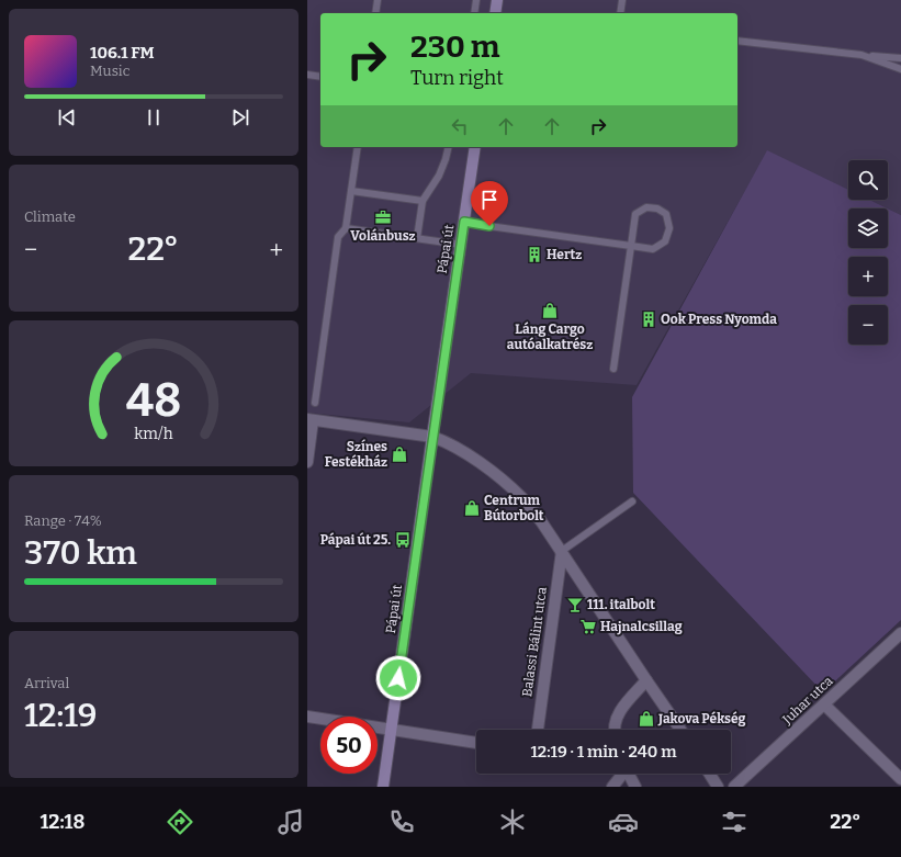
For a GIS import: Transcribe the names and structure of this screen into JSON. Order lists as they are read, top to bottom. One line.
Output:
{"streets":{"main road":["Pápai út"],"street":["Balassi Bálint utca","Juhar utca"]},"places":{"office":["Volánbusz"],"building":["Hertz","Ook Press Nyomda"],"shop":["Láng Cargo autóalkatrész","Színes Festékház","Centrum Bútorbolt","Jakova Pékség"],"bus stop":["Pápai út 25."],"bar":["111. italbolt"],"supermarket":["Hajnalcsillag"]},"page":{"turn":["230 m","Turn right"],"song":["106.1 FM","Music"],"map_buttons":["+","−"],"tile":["Climate",["Range · 74%","370 km"],["Arrival","12:19"]],"heat":["−","22°","+"],"limit":"50","trip":"12:19 · 1 min · 240 m","tabs":["12:18","22°"],"gauge":["48","km/h"]}}
